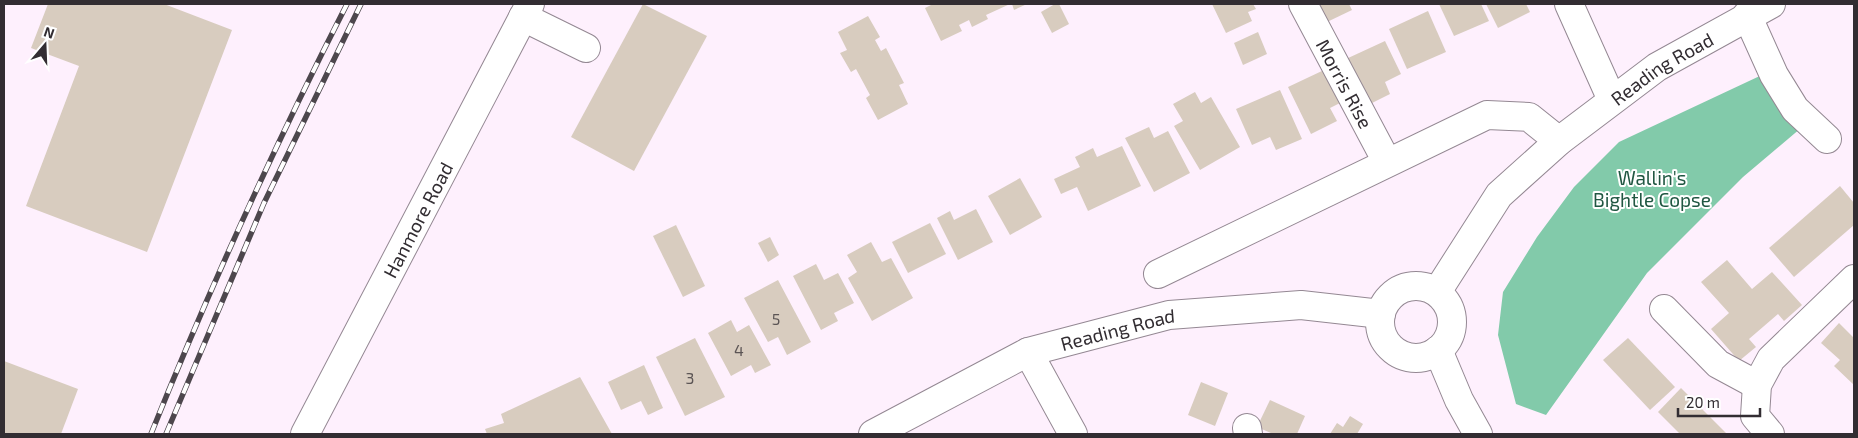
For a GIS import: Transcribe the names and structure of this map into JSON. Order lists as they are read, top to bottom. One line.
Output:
{"streets":{"street":["Reading Road","Morris Rise","Hanmore Road"]},"parks":["Wallin's Bightle Copse"],"house_numbers":["5","4","3"],"scale_bar":"20 m","north":"top"}
